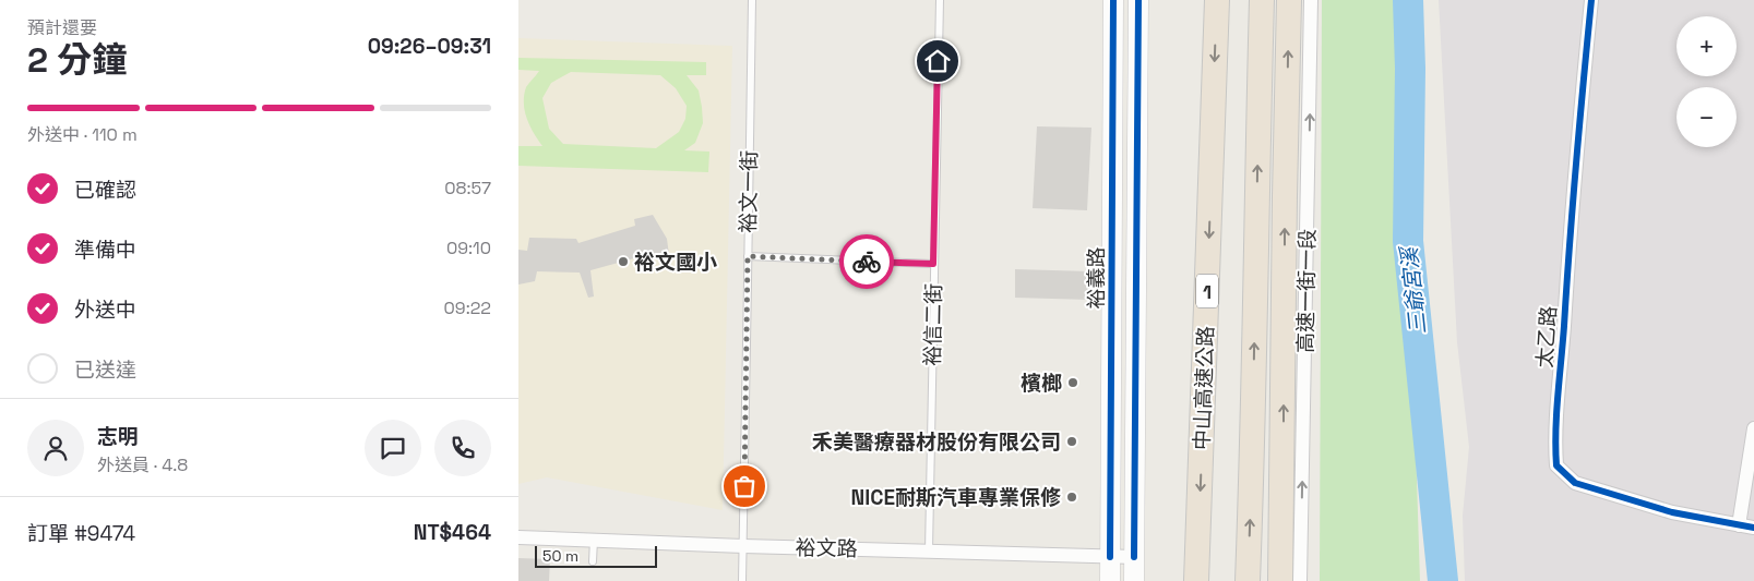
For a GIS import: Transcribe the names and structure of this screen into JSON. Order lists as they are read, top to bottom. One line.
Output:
{"streets":{"highway":["1","中山高速公路"],"street":["裕義路","高速一街一段","太乙路","裕文路"],"lane":["裕文一街","裕信二街"]},"crossings":[["裕文一街","裕文路"],["裕義路","裕文路"],["裕信二街","裕文路"]],"one_way":["高速一街一段"],"water":["三爺宮溪"],"places":["裕文國小","檳榔","禾美醫療器材股份有限公司","NICE耐斯汽車專業保修"],"scale_bar":"50 m","page":{"heading":["2 分鐘","預計還要","09:26–09:31"],"panel":["志明","外送員 · 4.8","訂單 #9474","NT$464"],"map_buttons":["+","−"],"bar":"外送中 · 110 m","list":[["已確認","08:57"],["準備中","09:10"],["外送中","09:22"],"已送達"],"scale":"50 m"}}
